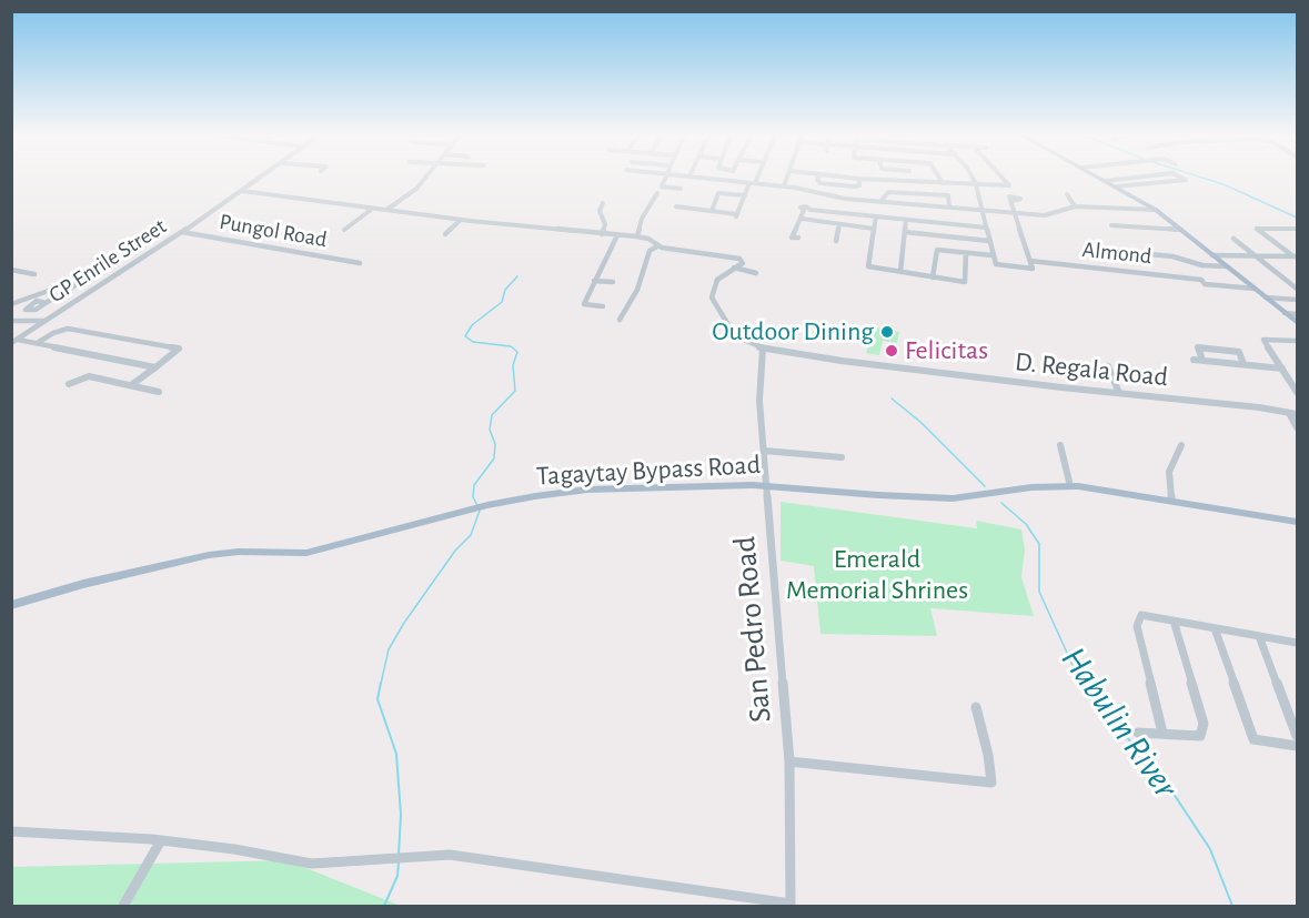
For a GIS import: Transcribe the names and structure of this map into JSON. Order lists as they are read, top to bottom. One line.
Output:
{"streets":{"main road":["Tagaytay Bypass Road"],"street":["Pungol Road","Almond","GP Enrile Street","D. Regala Road","San Pedro Road"]},"crossings":[["Pungol Road","GP Enrile Street"],["D. Regala Road","San Pedro Road"],["Tagaytay Bypass Road","San Pedro Road"]],"water":["Habulin River"],"parks":["Emerald Memorial Shrines"],"places":["Outdoor Dining","Felicitas"]}
